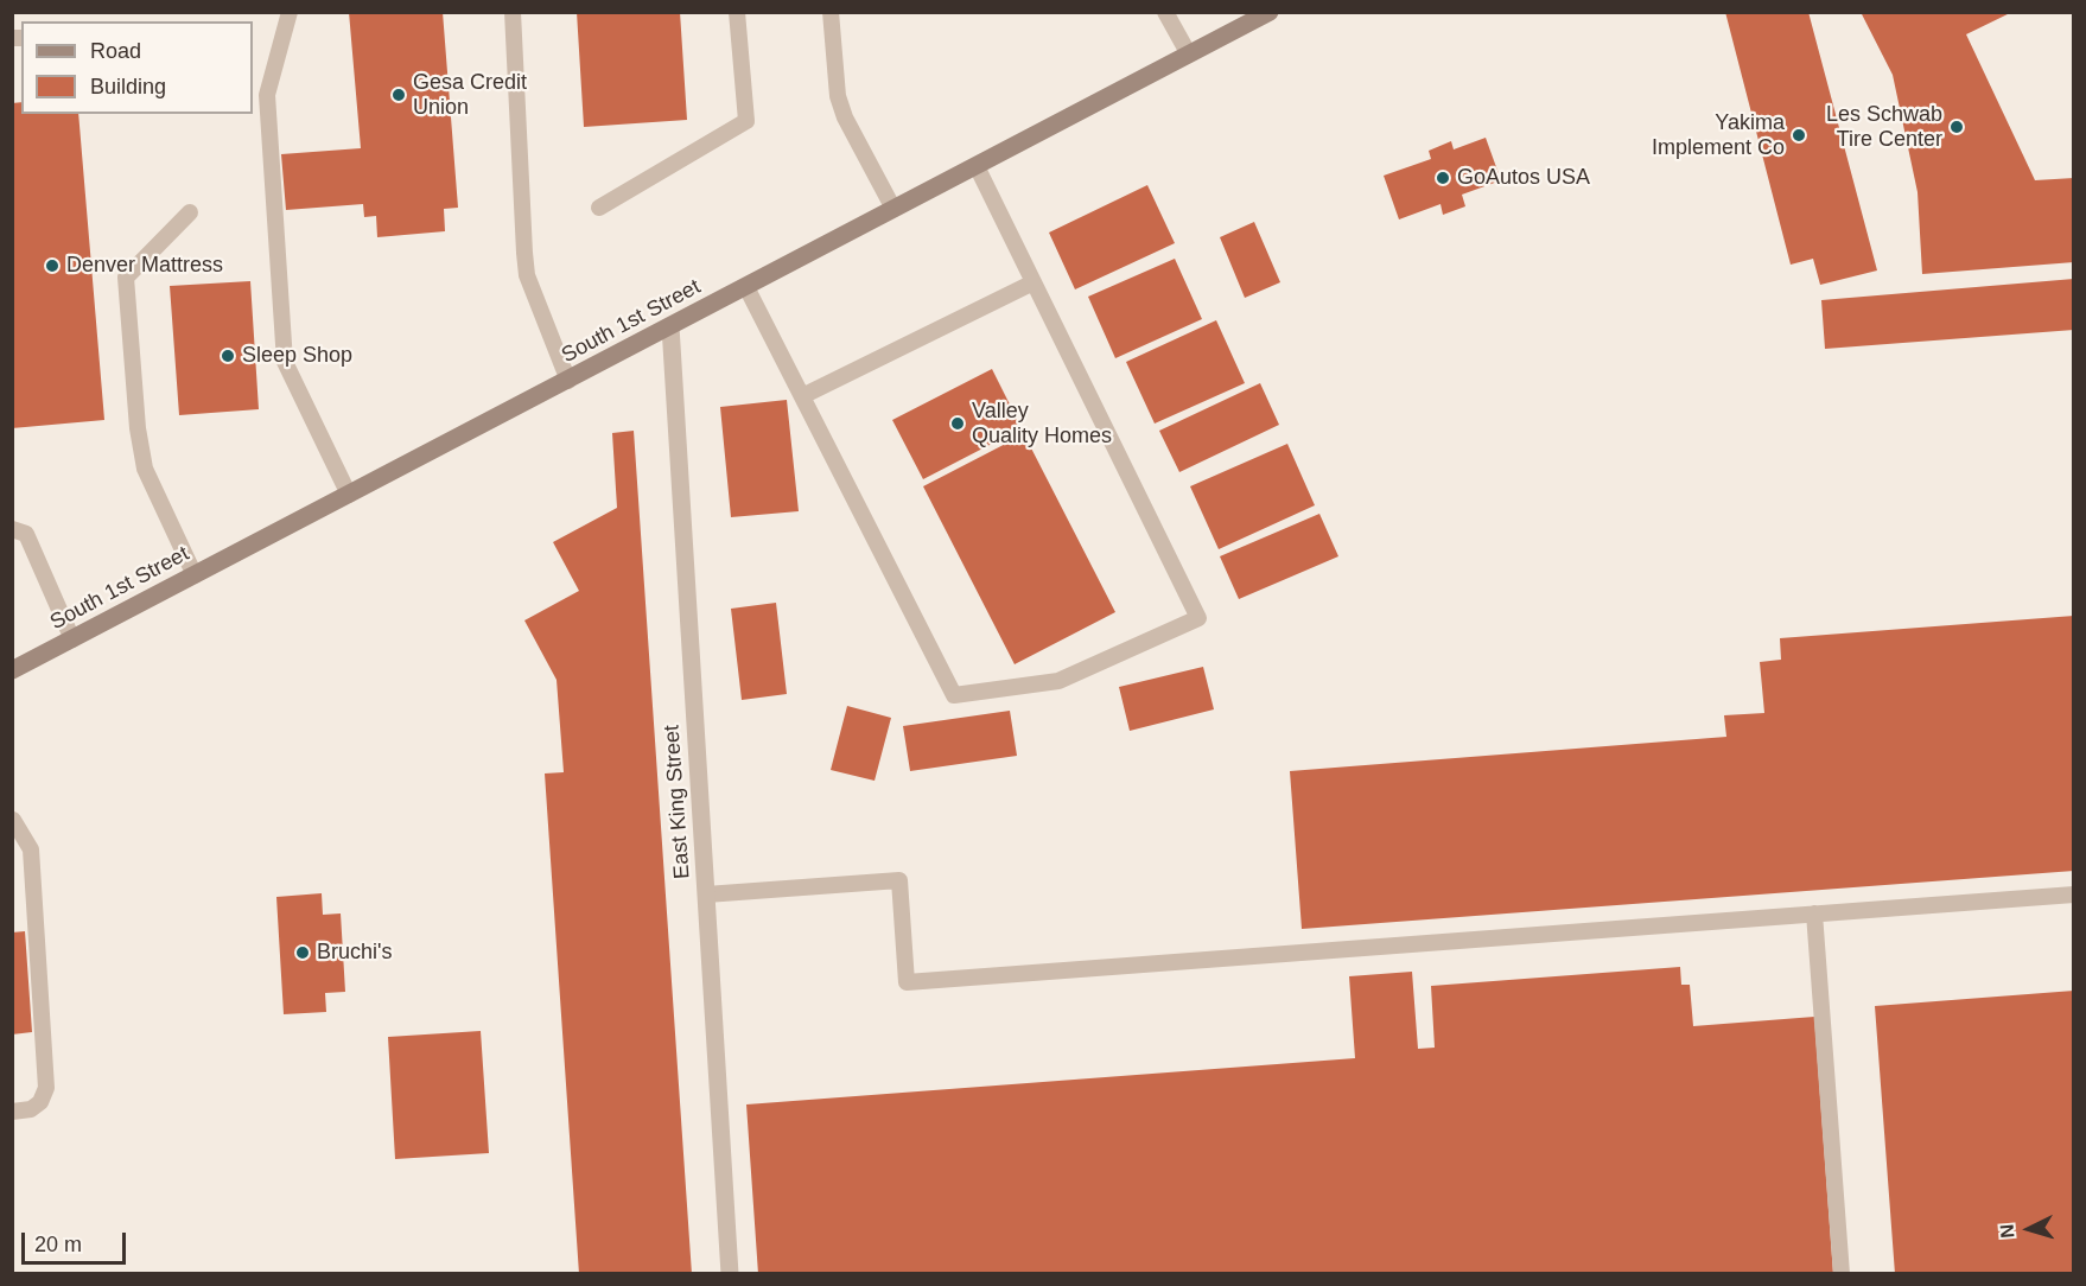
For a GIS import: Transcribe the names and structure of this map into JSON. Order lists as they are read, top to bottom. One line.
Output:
{"streets":{"main road":["South 1st Street"],"street":["East King Street"]},"crossings":[["South 1st Street","East King Street"]],"places":["Gesa Credit Union","Les Schwab Tire Center","Yakima Implement Co","GoAutos USA","Denver Mattress","Sleep Shop","Valley Quality Homes","Bruchi's"],"legend":["Road","Building"],"scale_bar":"20 m","north":"left"}
